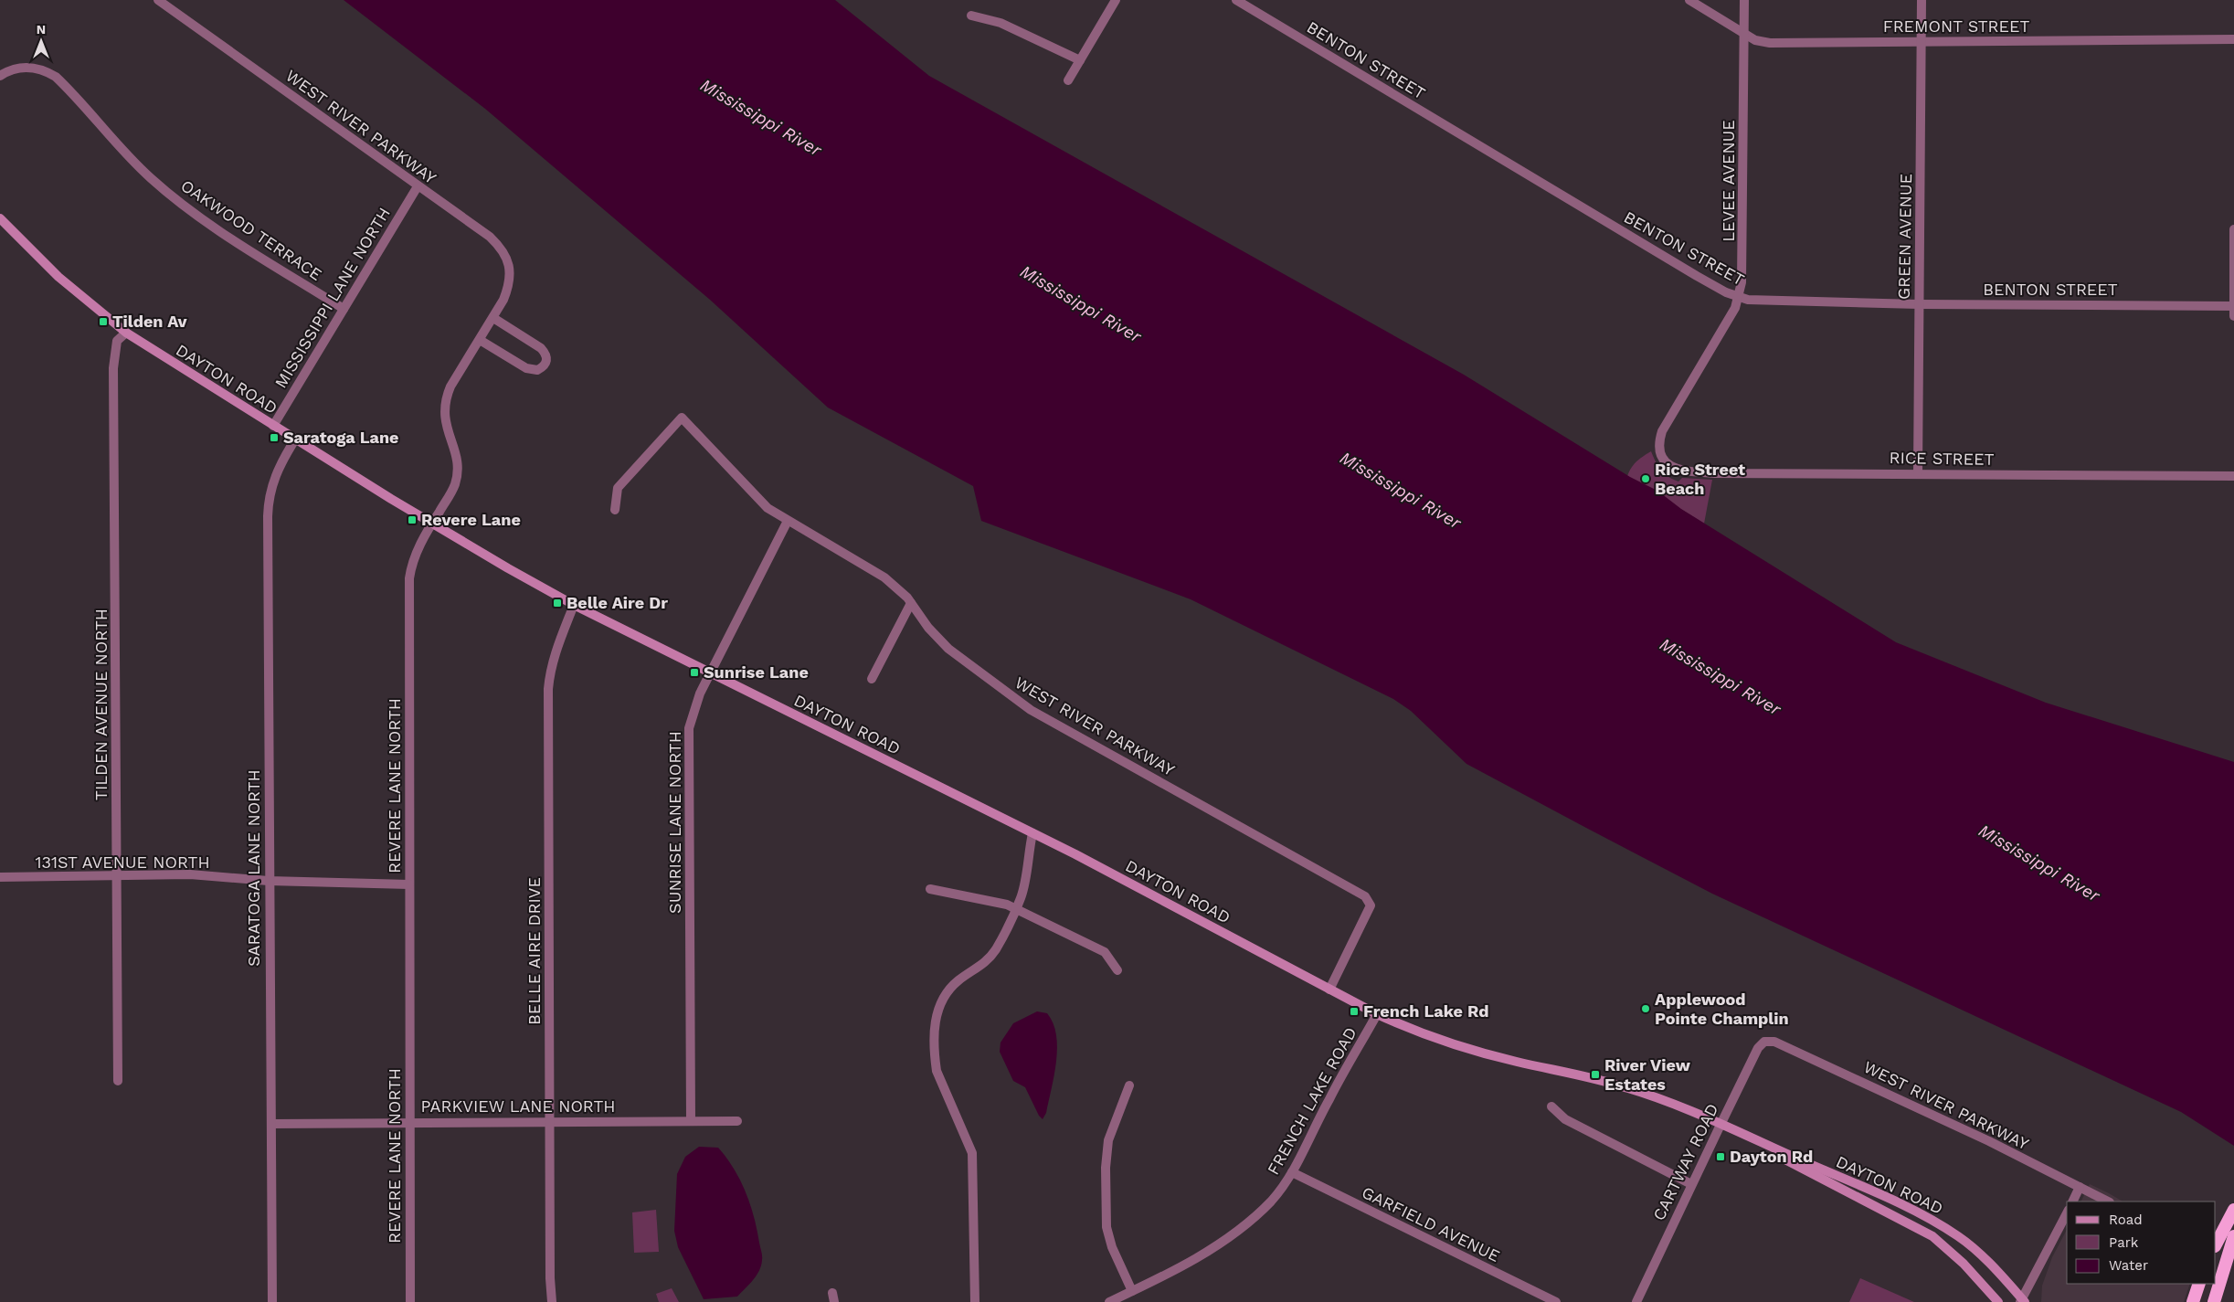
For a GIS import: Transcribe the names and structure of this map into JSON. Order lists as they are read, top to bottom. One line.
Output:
{"streets":{"main road":["DAYTON ROAD"],"street":["FREMONT STREET","BENTON STREET","WEST RIVER PARKWAY","LEVEE AVENUE","OAKWOOD TERRACE","GREEN AVENUE","MISSISSIPPI LANE NORTH","RICE STREET","TILDEN AVENUE NORTH","REVERE LANE NORTH","SUNRISE LANE NORTH","131ST AVENUE NORTH","SARATOGA LANE NORTH","BELLE AIRE DRIVE","FRENCH LAKE ROAD","PARKVIEW LANE NORTH","CARTWAY ROAD","GARFIELD AVENUE"]},"crossings":[["FREMONT STREET","LEVEE AVENUE"],["FREMONT STREET","GREEN AVENUE"],["BENTON STREET","LEVEE AVENUE"],["BENTON STREET","GREEN AVENUE"],["WEST RIVER PARKWAY","MISSISSIPPI LANE NORTH"],["WEST RIVER PARKWAY","DAYTON ROAD"],["WEST RIVER PARKWAY","REVERE LANE NORTH"],["WEST RIVER PARKWAY","SUNRISE LANE NORTH"],["WEST RIVER PARKWAY","CARTWAY ROAD"],["LEVEE AVENUE","RICE STREET"],["OAKWOOD TERRACE","MISSISSIPPI LANE NORTH"],["GREEN AVENUE","RICE STREET"],["MISSISSIPPI LANE NORTH","DAYTON ROAD"],["DAYTON ROAD","TILDEN AVENUE NORTH"],["DAYTON ROAD","REVERE LANE NORTH"],["DAYTON ROAD","SUNRISE LANE NORTH"],["DAYTON ROAD","SARATOGA LANE NORTH"],["DAYTON ROAD","BELLE AIRE DRIVE"],["DAYTON ROAD","FRENCH LAKE ROAD"],["DAYTON ROAD","CARTWAY ROAD"],["TILDEN AVENUE NORTH","131ST AVENUE NORTH"],["REVERE LANE NORTH","131ST AVENUE NORTH"],["REVERE LANE NORTH","PARKVIEW LANE NORTH"],["SUNRISE LANE NORTH","PARKVIEW LANE NORTH"],["131ST AVENUE NORTH","SARATOGA LANE NORTH"],["SARATOGA LANE NORTH","PARKVIEW LANE NORTH"],["BELLE AIRE DRIVE","PARKVIEW LANE NORTH"],["FRENCH LAKE ROAD","GARFIELD AVENUE"]],"water":["Mississippi River"],"places":{"transit":["Tilden Av","Saratoga Lane","Revere Lane","Belle Aire Dr","Sunrise Lane","French Lake Rd","River View Estates","Dayton Rd"],"other":["Rice Street Beach","Applewood Pointe Champlin"]},"legend":["Road","Park","Water"],"north":"top"}
